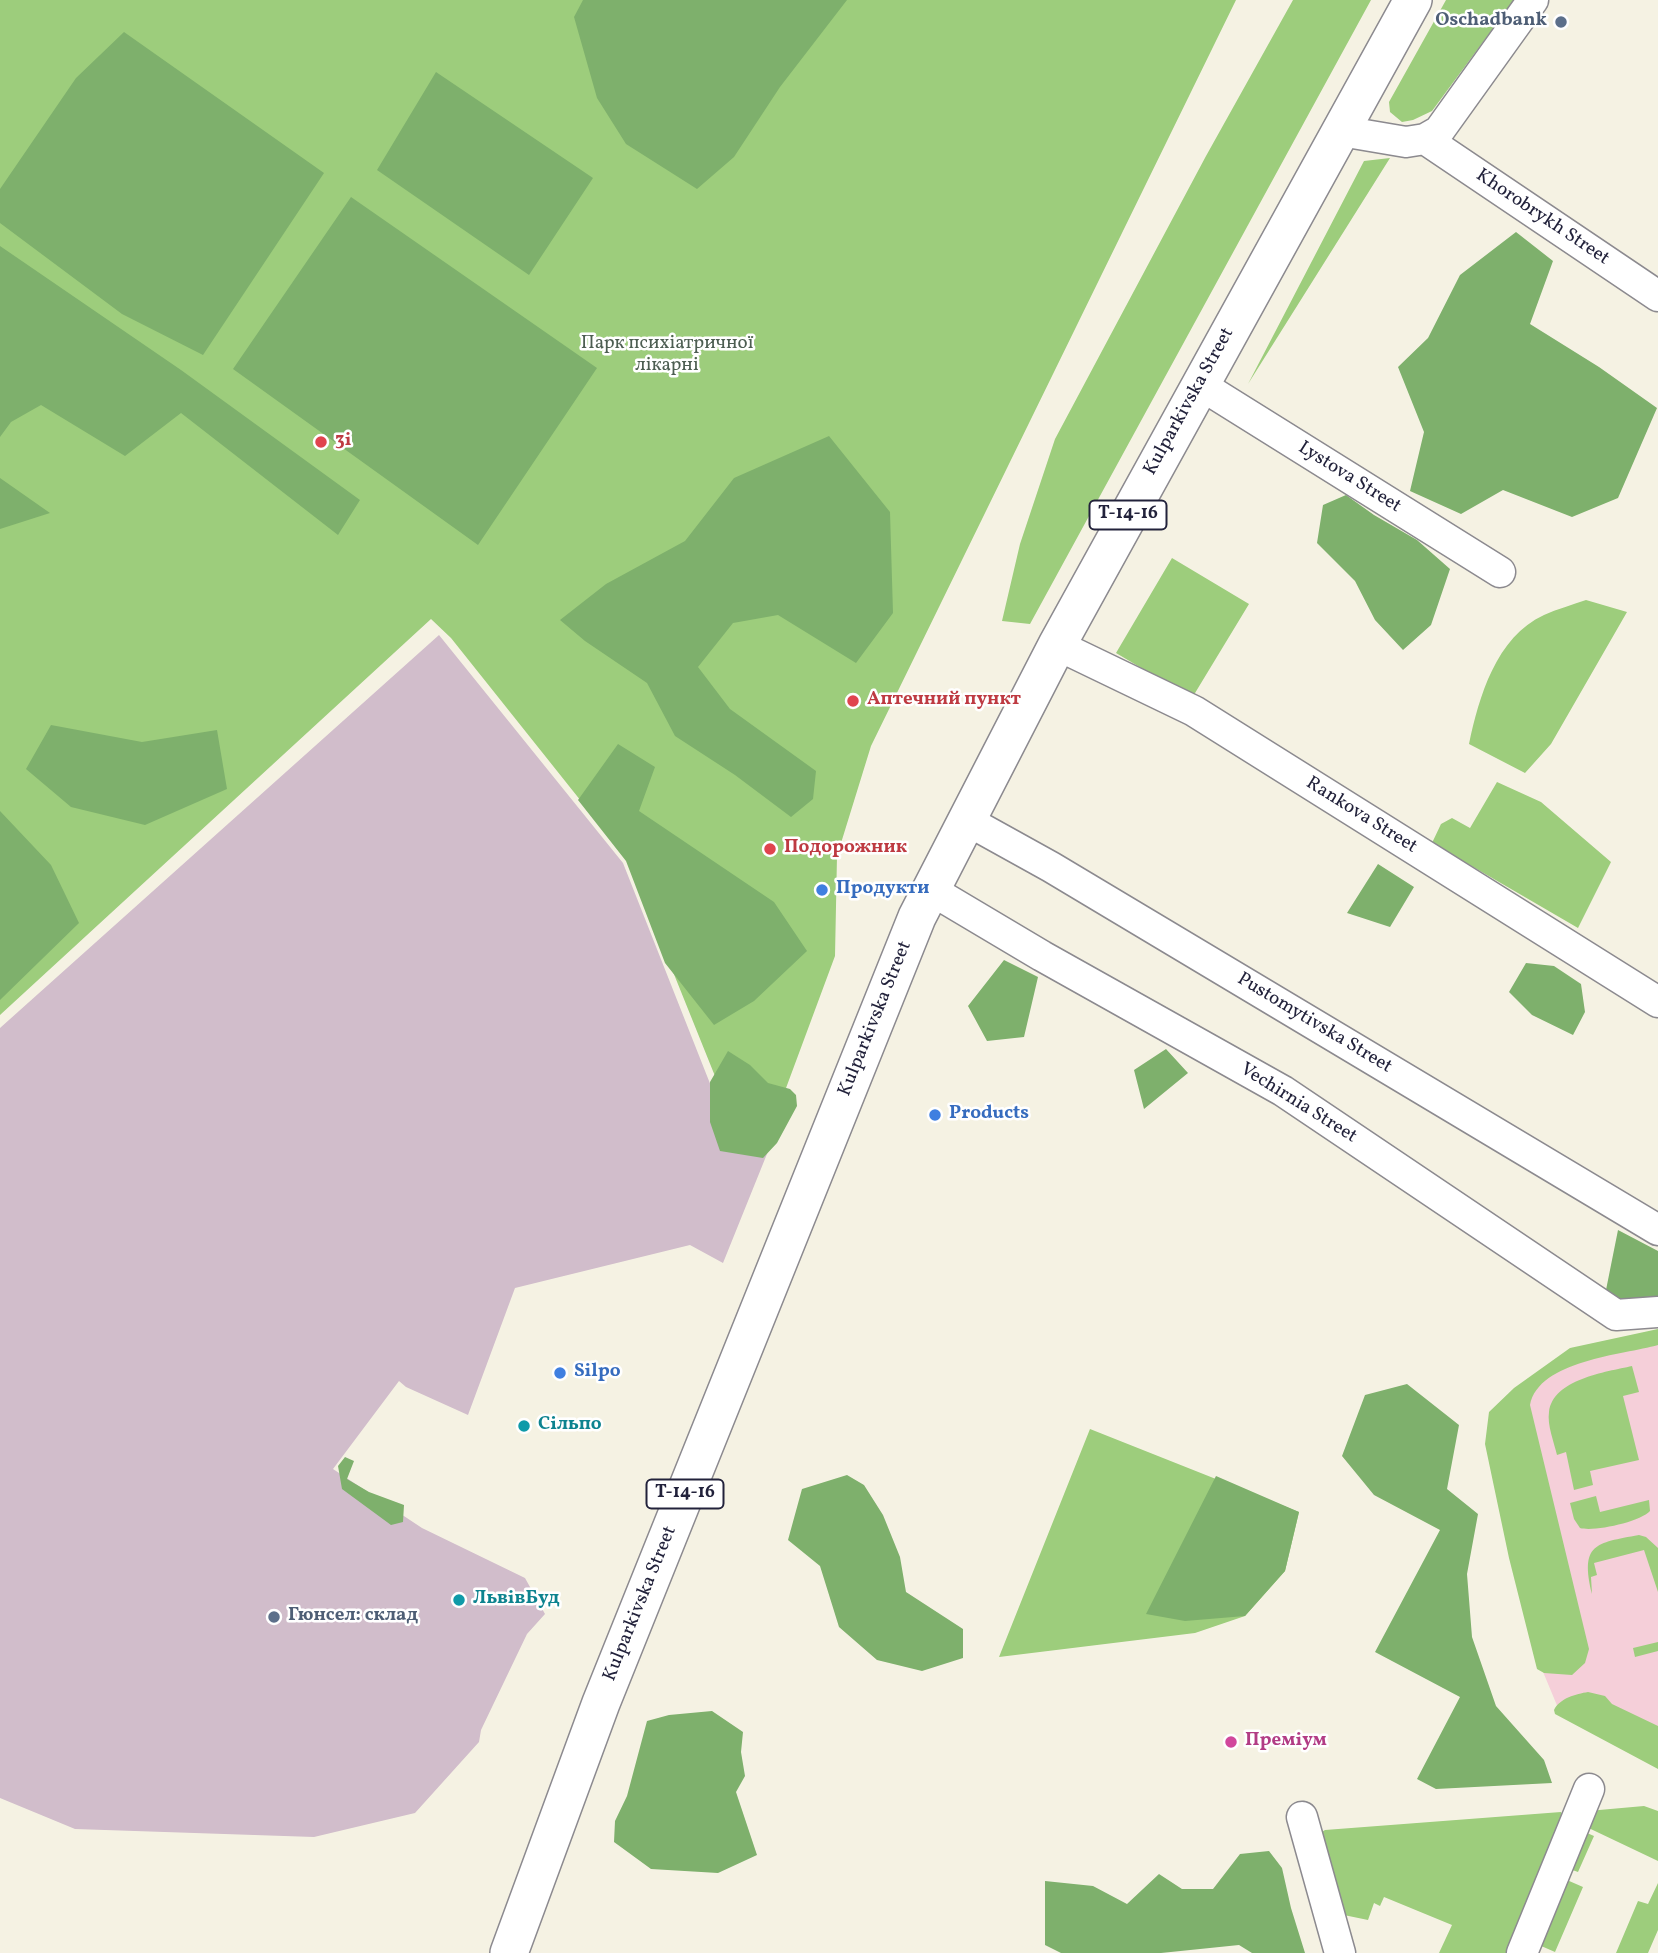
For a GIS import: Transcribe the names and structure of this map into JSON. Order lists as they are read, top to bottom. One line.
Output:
{"streets":{"main road":["Kulparkivska Street","Т-14-16"],"street":["Khorobrykh Street","Lystova Street","Rankova Street","Pustomytivska Street","Vechirnia Street"]},"crossings":[["Kulparkivska Street","Lystova Street"],["Kulparkivska Street","Rankova Street"],["Kulparkivska Street","Pustomytivska Street"],["Kulparkivska Street","Vechirnia Street"]],"parks":["Парк психіатричної лікарні"],"places":["Oschadbank","3і","Аптечний пункт","Подорожник","Продукти","Products","Silpo","Сільпо","ЛьвівБуд","Гюнсел: склад","Преміум"]}
